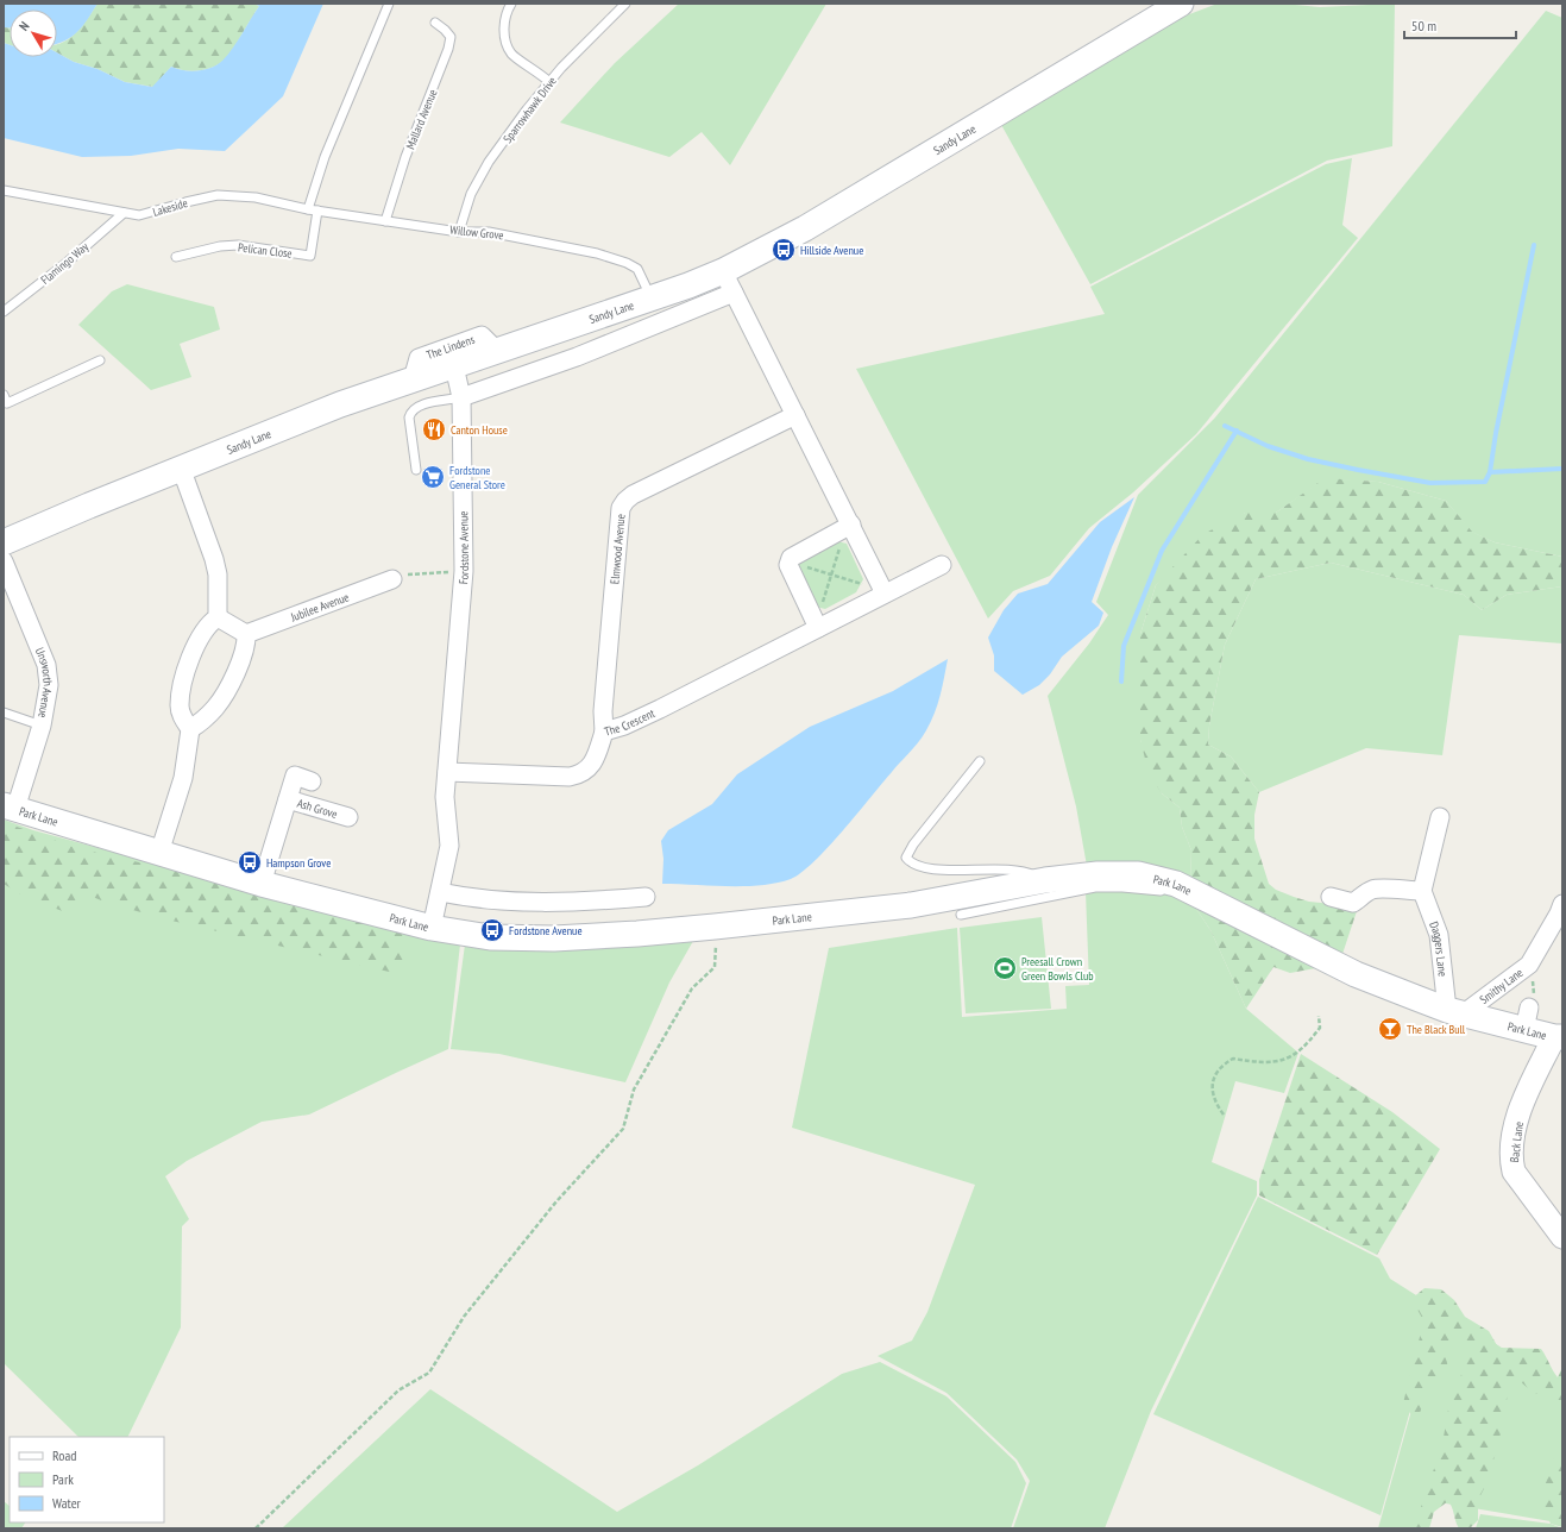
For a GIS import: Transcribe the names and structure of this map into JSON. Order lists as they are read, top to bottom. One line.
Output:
{"streets":{"main road":["Sandy Lane","Park Lane"],"street":["The Lindens","Fordstone Avenue","Elmwood Avenue","Jubilee Avenue","Unsworth Avenue","The Crescent","Ash Grove","Daggers Lane","Smithy Lane","Back Lane"],"lane":["Sparrowhawk Drive","Mallard Avenue","Lakeside","Willow Grove","Pelican Close","Flamingo Way"]},"crossings":[["Sparrowhawk Drive","Willow Grove"],["Mallard Avenue","Willow Grove"],["Sandy Lane","Willow Grove"],["Sandy Lane","The Lindens"],["Sandy Lane","Fordstone Avenue"],["Lakeside","Willow Grove"],["Lakeside","Flamingo Way"],["Willow Grove","Pelican Close"],["Fordstone Avenue","The Crescent"],["Fordstone Avenue","Park Lane"],["Elmwood Avenue","The Crescent"],["Unsworth Avenue","Park Lane"],["Ash Grove","Park Lane"],["Park Lane","Daggers Lane"],["Park Lane","Smithy Lane"],["Park Lane","Back Lane"],["Daggers Lane","Smithy Lane"]],"places":{"bus stop":["Hillside Avenue","Hampson Grove","Fordstone Avenue"],"restaurant":["Canton House"],"supermarket":["Fordstone General Store"],"sports":["Preesall Crown Green Bowls Club"],"bar":["The Black Bull"]},"legend":["Road","Park","Water"],"scale_bar":"50 m","north":"top left"}
